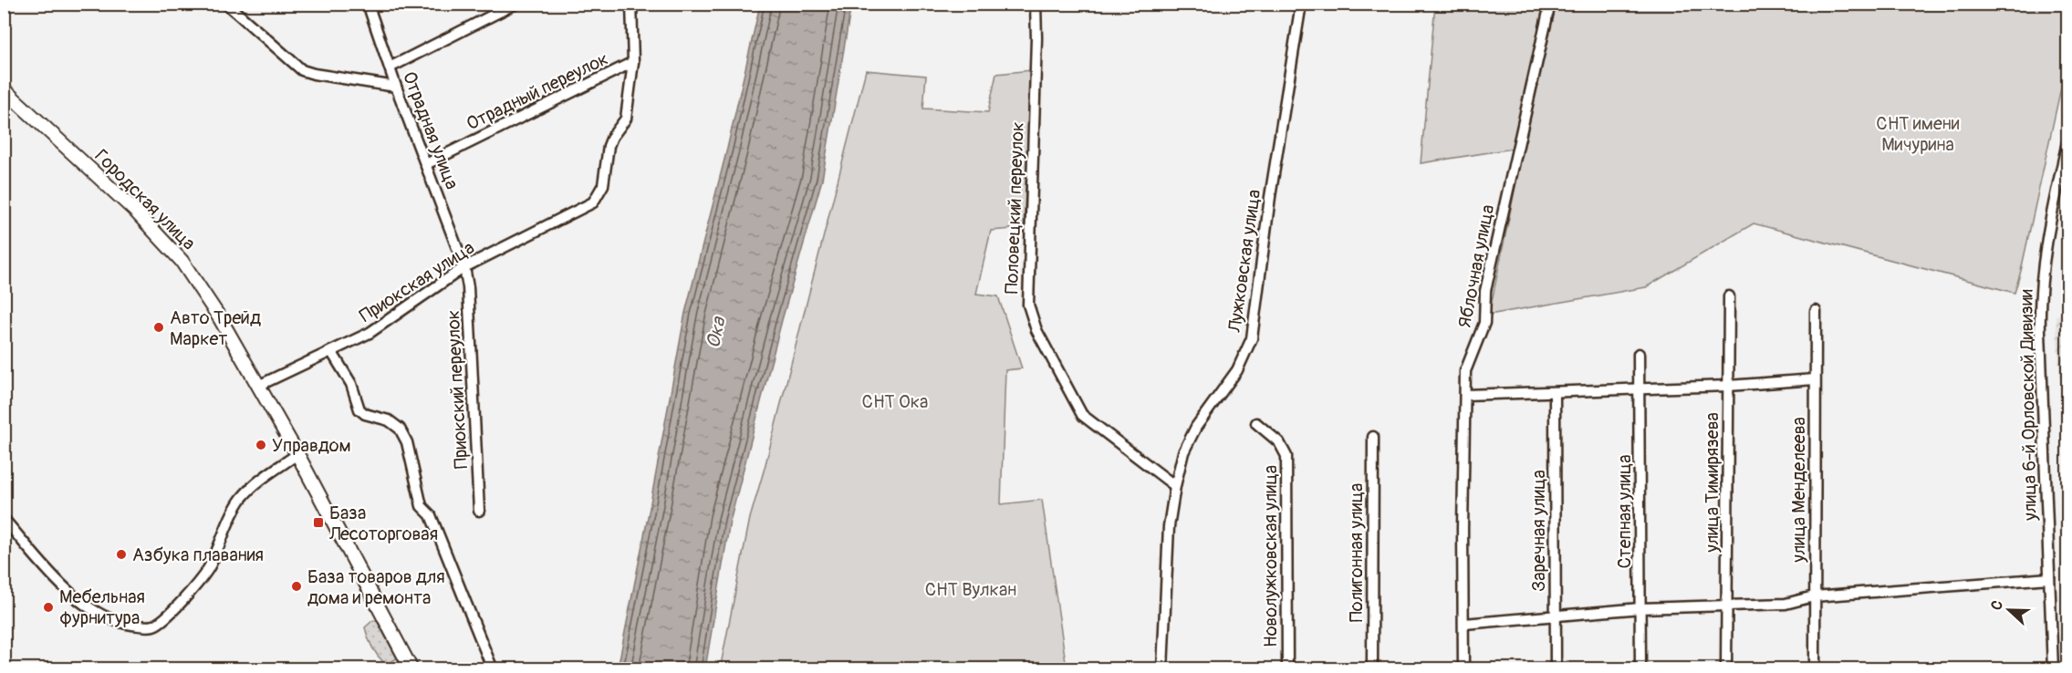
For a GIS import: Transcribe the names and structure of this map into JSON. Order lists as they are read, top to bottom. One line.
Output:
{"streets":{"main road":["Городская улица"],"street":["Отрадный переулок","Отрадная улица","Половецкий переулок","Лужковская улица","Яблочная улица","Приокская улица","Приокский переулок","улица 6-й Орловской Дивизии","улица Тимирязева","улица Менделеева","Степная улица","Заречная улица","Полигонная улица","Новолужковская улица"]},"crossings":[["Отрадный переулок","Отрадная улица"],["Отрадный переулок","Приокская улица"],["Отрадная улица","Приокская улица"],["Отрадная улица","Приокский переулок"],["Городская улица","Приокская улица"],["Половецкий переулок","Лужковская улица"],["Приокская улица","Приокский переулок"]],"water":["Ока"],"parks":["СНТ имени Мичурина","СНТ Ока","СНТ Вулкан"],"places":{"other":["Авто Трейд Маркет","Управдом","Азбука плавания","База товаров для дома и ремонта","Мебельная фурнитура"],"transit":["База Лесоторговая"]},"north":"left"}
